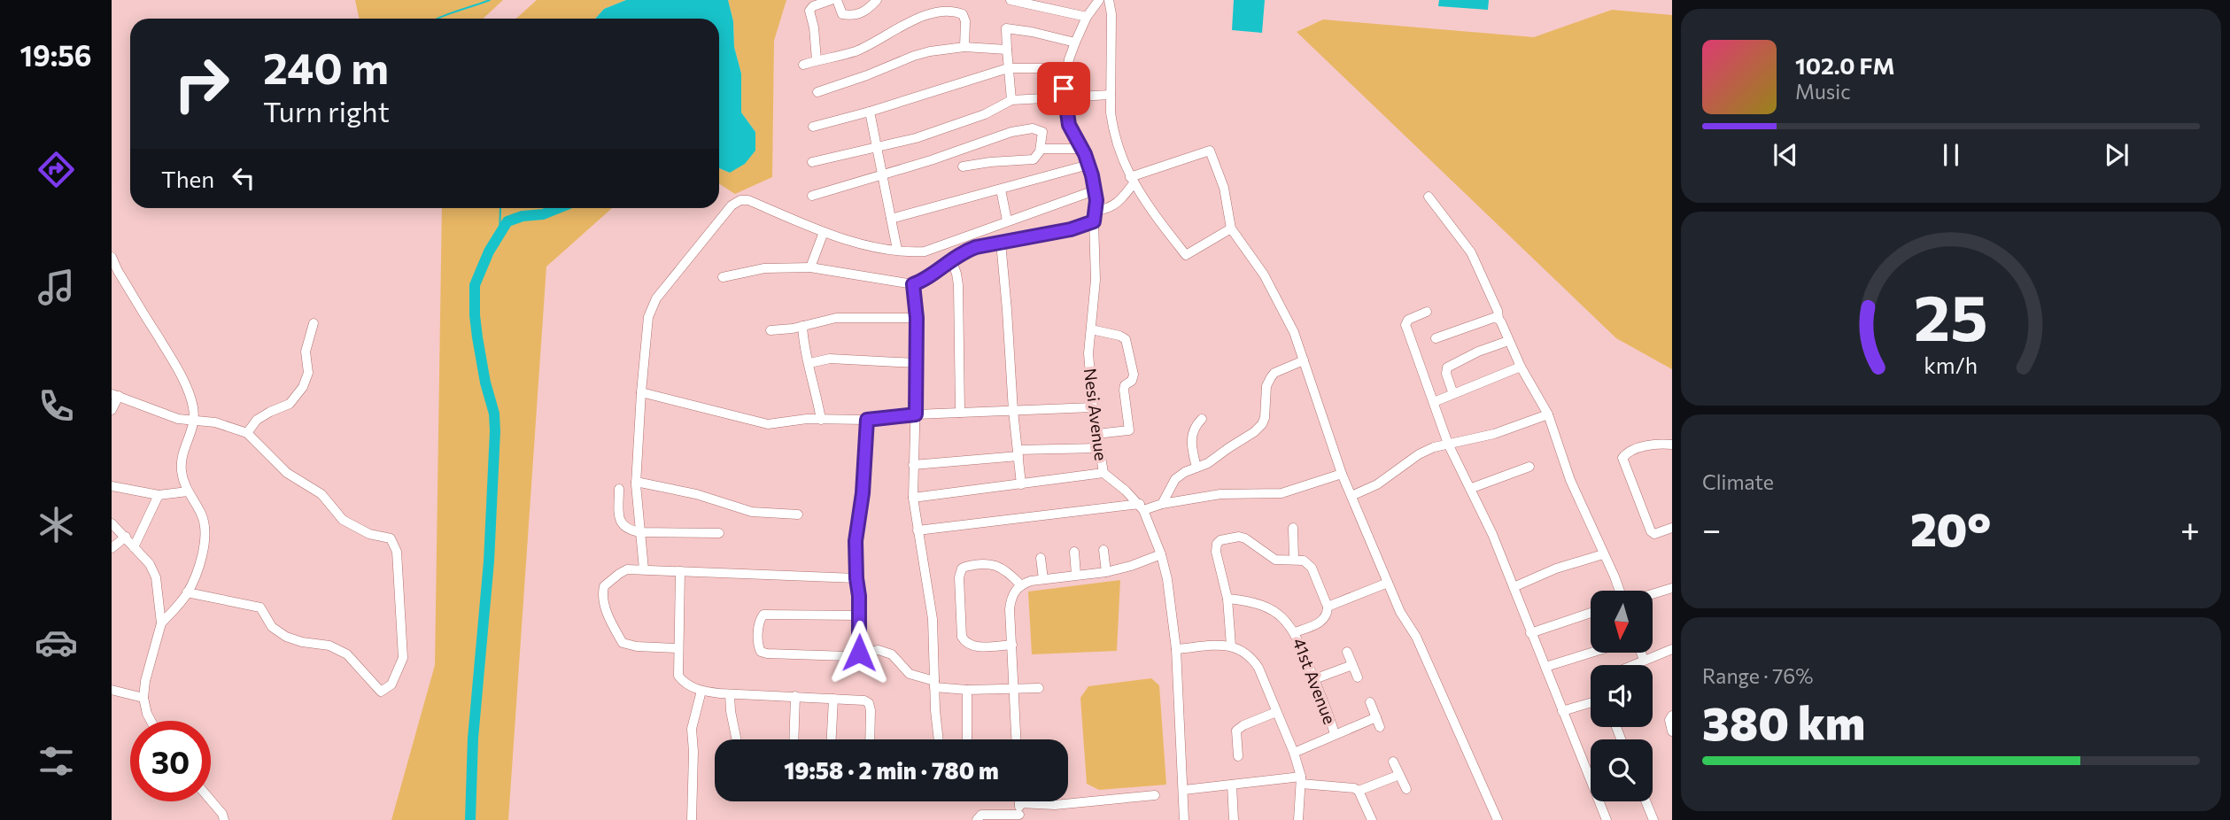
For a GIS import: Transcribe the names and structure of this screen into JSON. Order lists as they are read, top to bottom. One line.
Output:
{"streets":{"street":["Nesi Avenue","41st Avenue"]},"north":"bottom","page":{"tabs":"19:56","turn":["240 m","Turn right"],"song":["102.0 FM","Music"],"then":"Then","tile":["Climate",["Range · 76%","380 km"]],"heat":["−","20°","+"],"limit":"30","trip":"19:58 · 2 min · 780 m","gauge":["25","km/h"]}}
